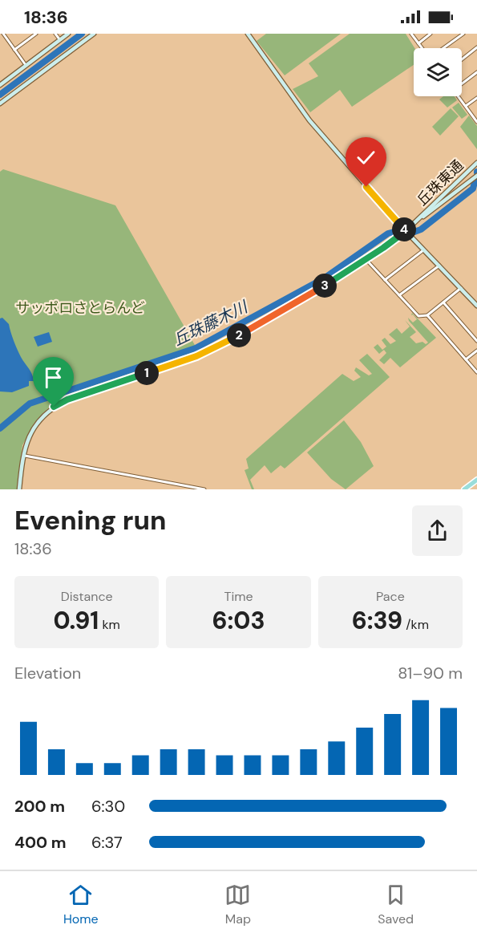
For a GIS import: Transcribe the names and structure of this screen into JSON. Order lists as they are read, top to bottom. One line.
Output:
{"streets":{"street":["丘珠東通"]},"water":["丘珠藤木川"],"parks":["サッポロさとらんど"],"page":{"status":"18:36","pins":["4","3","2","1"],"heading":["Evening run","18:36"],"stats":[["Distance","0.91 km"],["Time","6:03"],["Pace","6:39 /km"]],"chart":["Elevation","81–90 m"],"list":[{"name":"200 m","note":"6:30"},{"name":"400 m","note":"6:37"}],"tabs":["Home","Map","Saved"]}}
